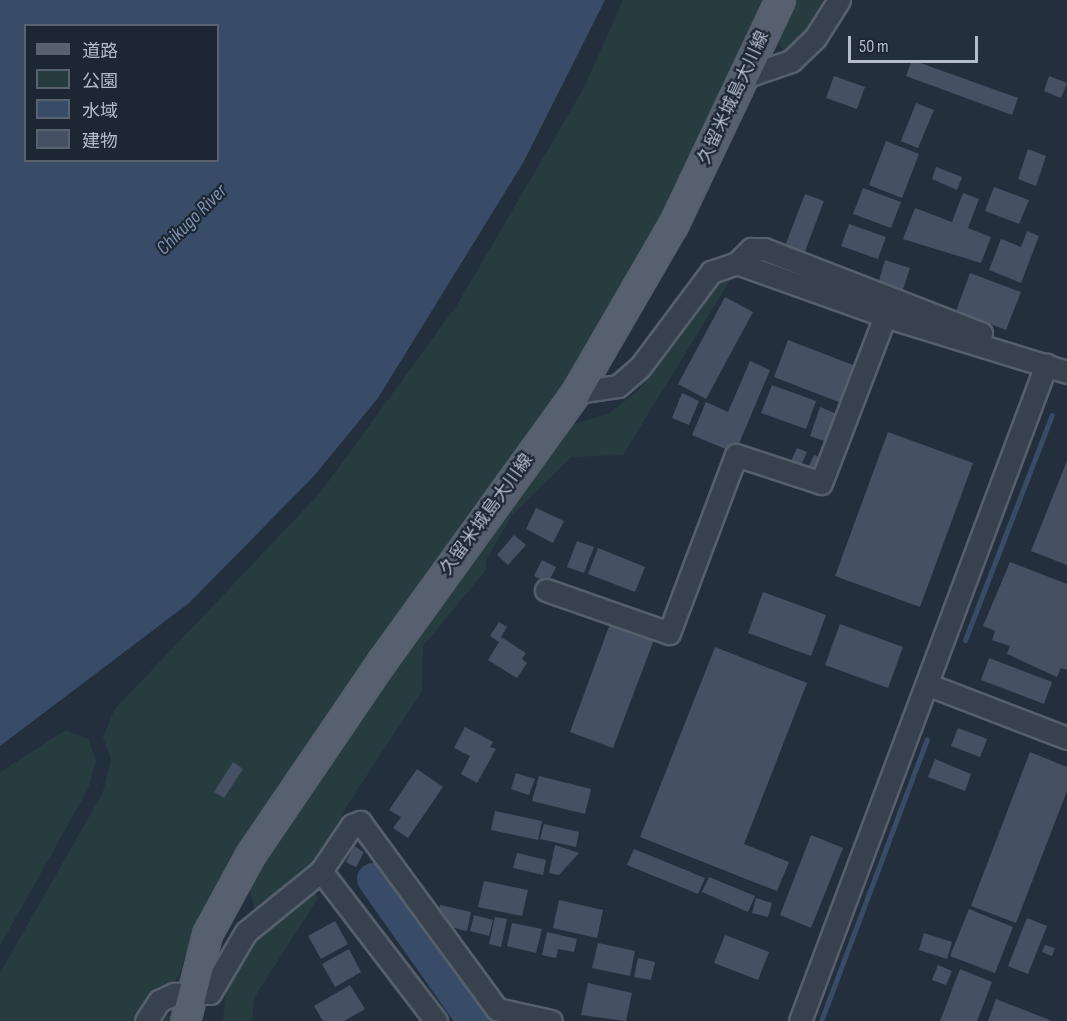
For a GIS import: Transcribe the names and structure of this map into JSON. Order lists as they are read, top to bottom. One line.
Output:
{"streets":{"main road":["久留米城島大川線"]},"water":["Chikugo River"],"legend":["道路","公園","水域","建物"],"scale_bar":"50 m"}
